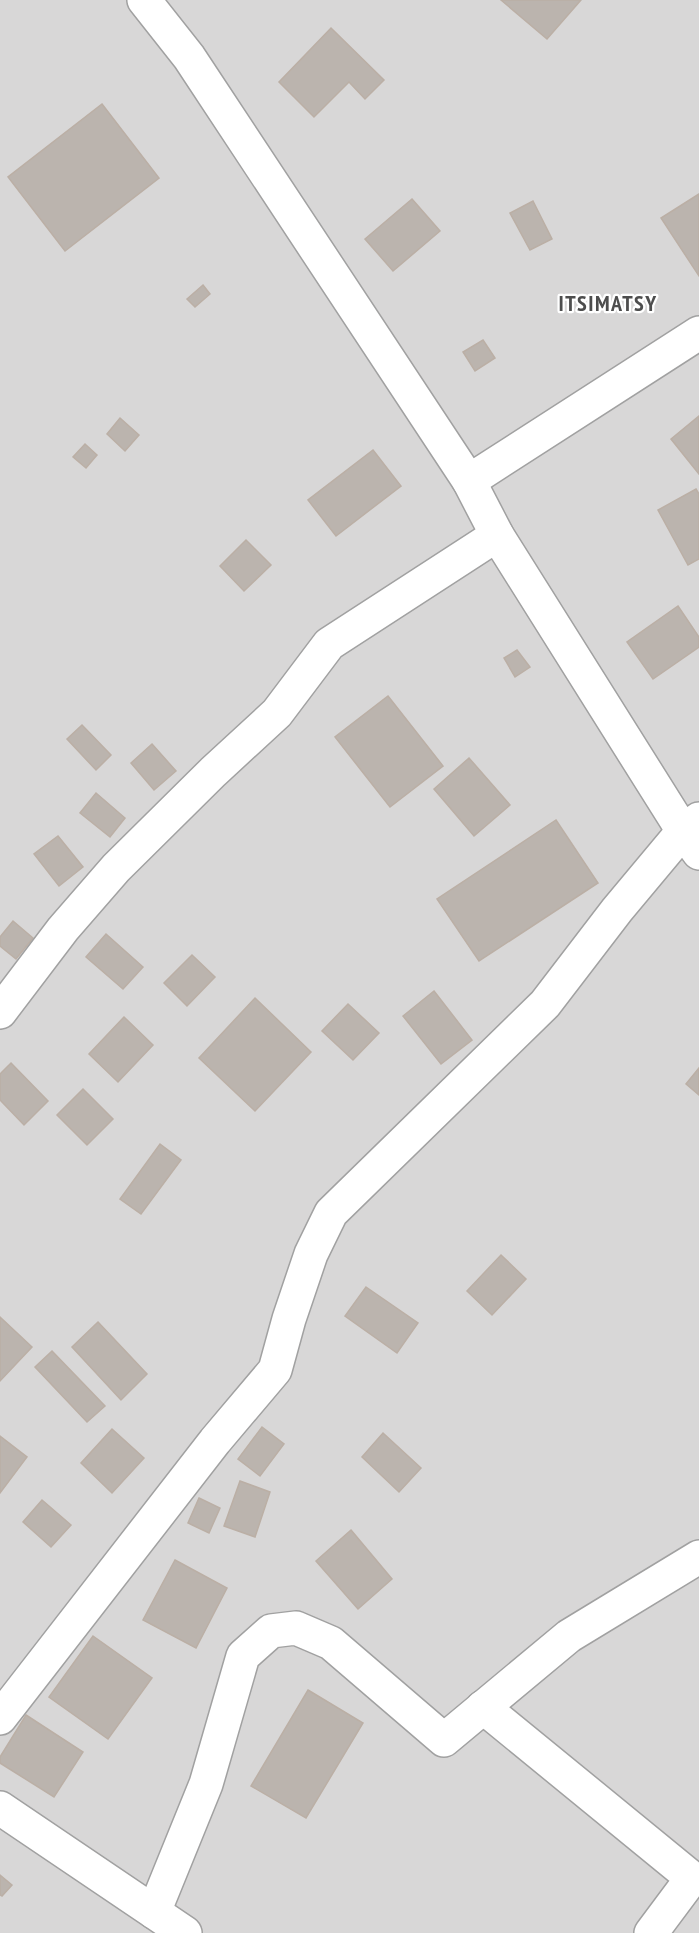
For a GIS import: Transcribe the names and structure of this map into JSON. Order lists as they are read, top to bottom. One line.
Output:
{"districts":["ITSIMATSY"]}
